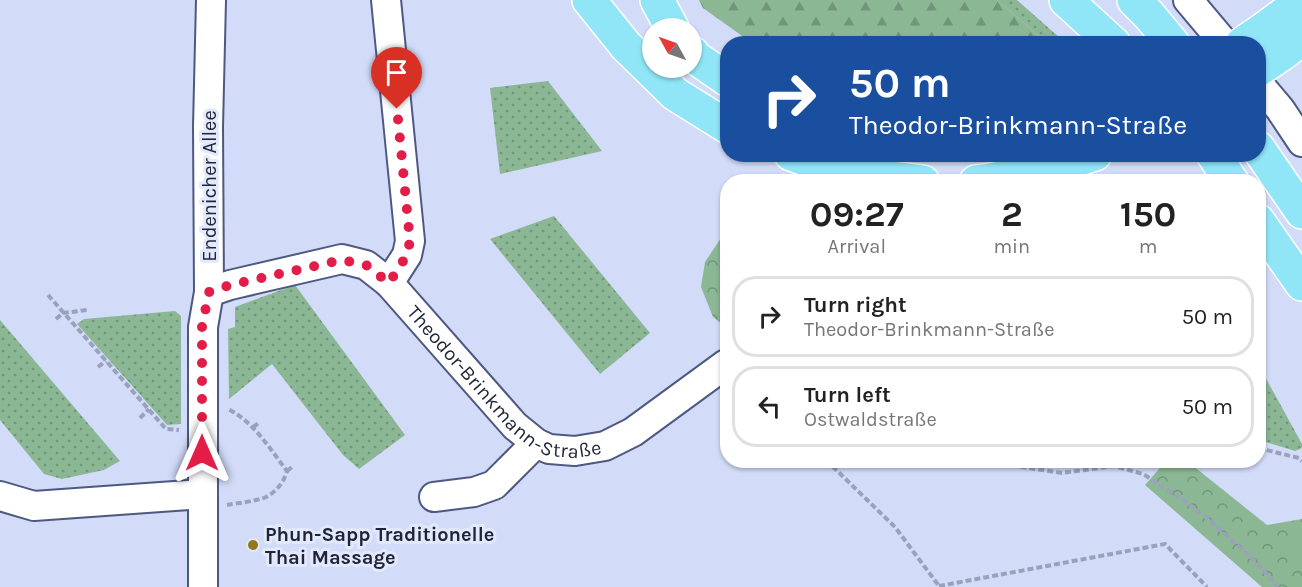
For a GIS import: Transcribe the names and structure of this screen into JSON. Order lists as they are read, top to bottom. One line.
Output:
{"streets":{"street":["Endenicher Allee","Theodor-Brinkmann-Straße"]},"crossings":[["Endenicher Allee","Theodor-Brinkmann-Straße"]],"places":["Phun-Sapp Traditionelle Thai Massage"],"north":"top left","page":{"turn":["50 m","Theodor-Brinkmann-Straße"],"eta":["09:27","Arrival","2","min","150","m"],"list":[{"name":"Turn right","note":"Theodor-Brinkmann-Straße","value":"50 m"},{"name":"Turn left","note":"Ostwaldstraße","value":"50 m"}]}}
